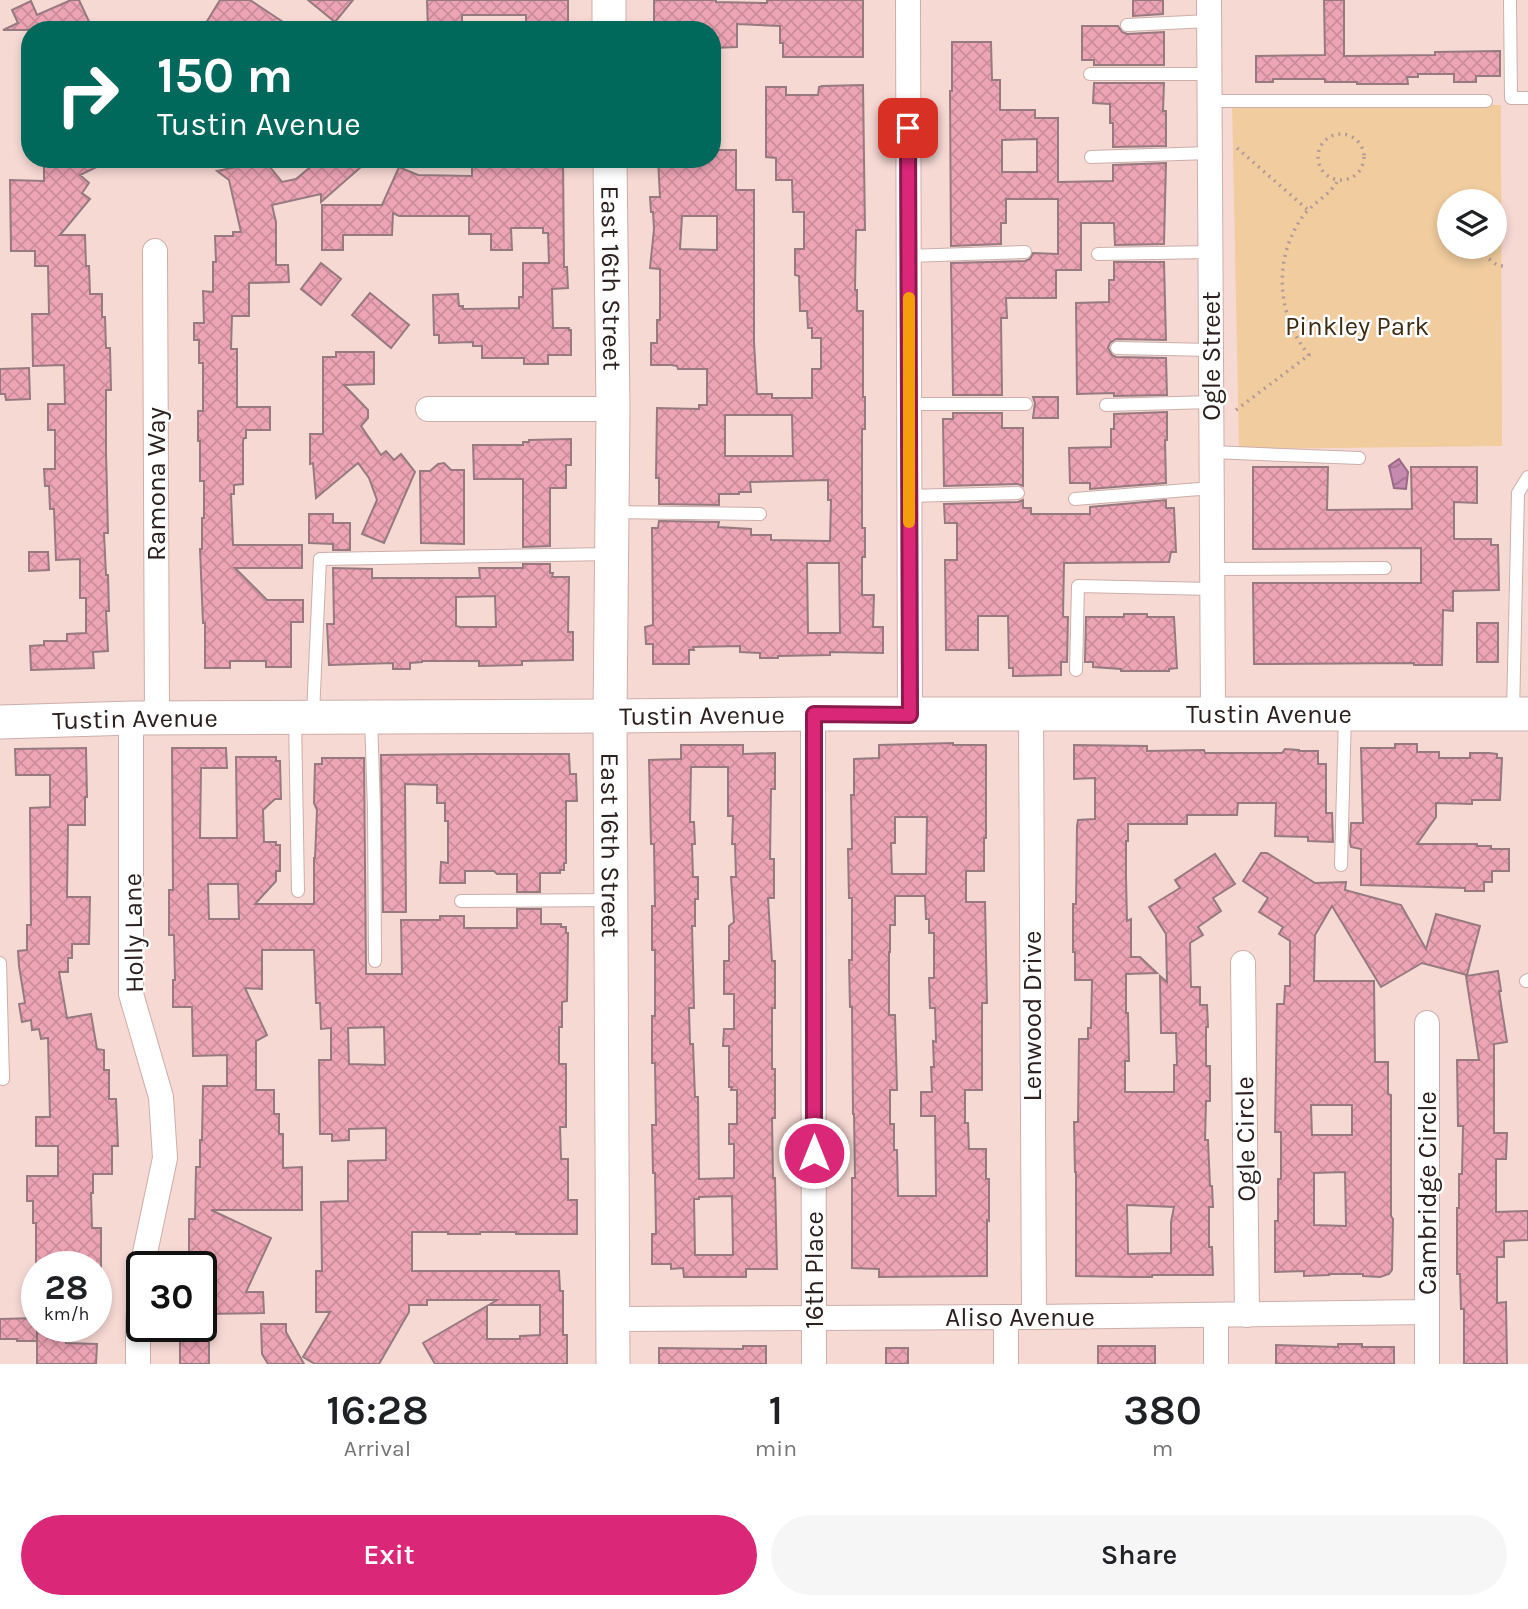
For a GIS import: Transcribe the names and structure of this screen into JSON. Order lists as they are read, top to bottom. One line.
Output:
{"streets":{"street":["East 16th Street","Ogle Street","Ramona Way","Tustin Avenue","Holly Lane","Lenwood Drive","Ogle Circle","Cambridge Circle","16th Place","Aliso Avenue"]},"crossings":[["East 16th Street","Tustin Avenue"],["East 16th Street","Aliso Avenue"],["Ogle Street","Tustin Avenue"],["Ramona Way","Tustin Avenue"],["Ramona Way","Holly Lane"],["Tustin Avenue","Holly Lane"],["Tustin Avenue","Lenwood Drive"],["Tustin Avenue","16th Place"],["Lenwood Drive","Aliso Avenue"],["Ogle Circle","Aliso Avenue"],["Cambridge Circle","Aliso Avenue"],["16th Place","Aliso Avenue"]],"parks":["Pinkley Park"],"page":{"turn":["150 m","Tustin Avenue"],"speed":"28 km/h","limit":"30","eta":["16:28","Arrival","1","min","380","m"],"buttons":["Exit","Share"]}}
